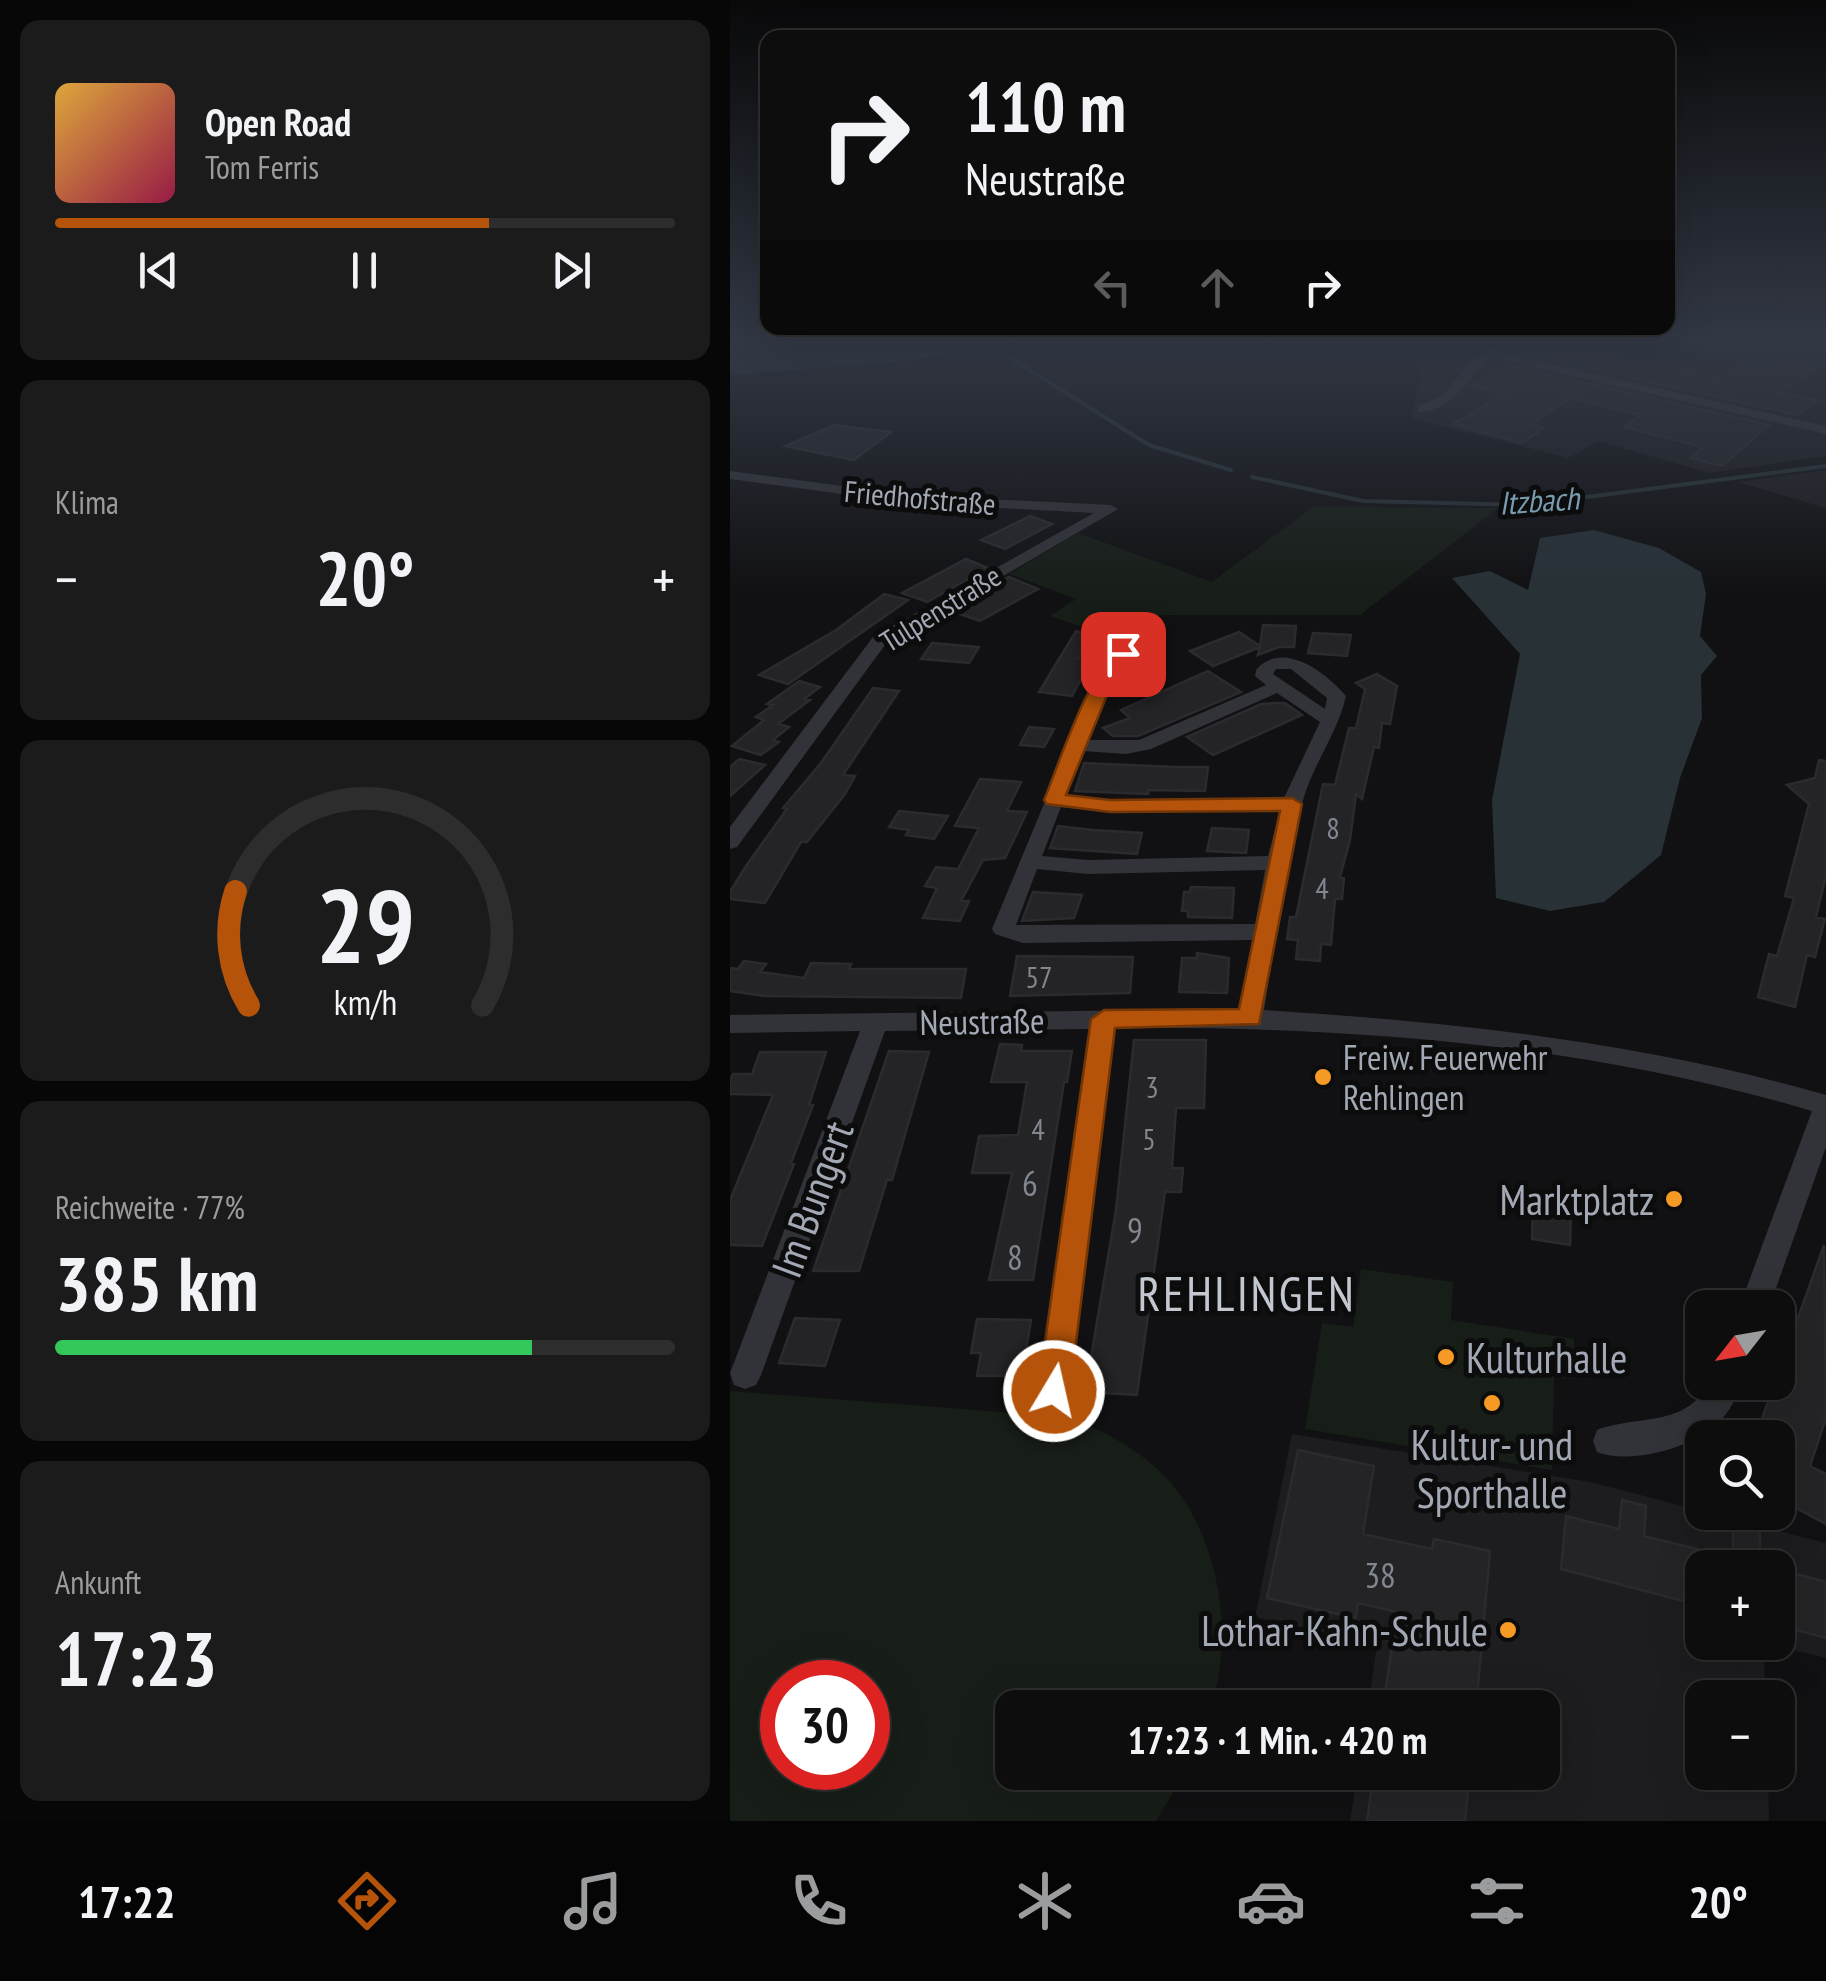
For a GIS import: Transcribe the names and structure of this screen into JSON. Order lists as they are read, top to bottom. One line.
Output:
{"streets":{"street":["Friedhofstraße","Tulpenstraße","Neustraße","Im Bungert"]},"crossings":[["Friedhofstraße","Tulpenstraße"],["Neustraße","Im Bungert"]],"districts":["REHLINGEN"],"water":["Itzbach"],"places":["Freiw. Feuerwehr Rehlingen","Marktplatz","Kulturhalle","Kultur- und Sporthalle","Lothar-Kahn-Schule"],"house_numbers":["8","4","57","3","4","5","6","9","8","38"],"north":"bottom left","page":{"turn":["110 m","Neustraße"],"song":["Open Road","Tom Ferris"],"tile":["Klima",["Reichweite · 77%","385 km"],["Ankunft","17:23"]],"heat":["−","20°","+"],"map_buttons":["+","−"],"limit":"30","trip":"17:23 · 1 Min. · 420 m","tabs":["17:22","20°"],"gauge":["29","km/h"]}}
